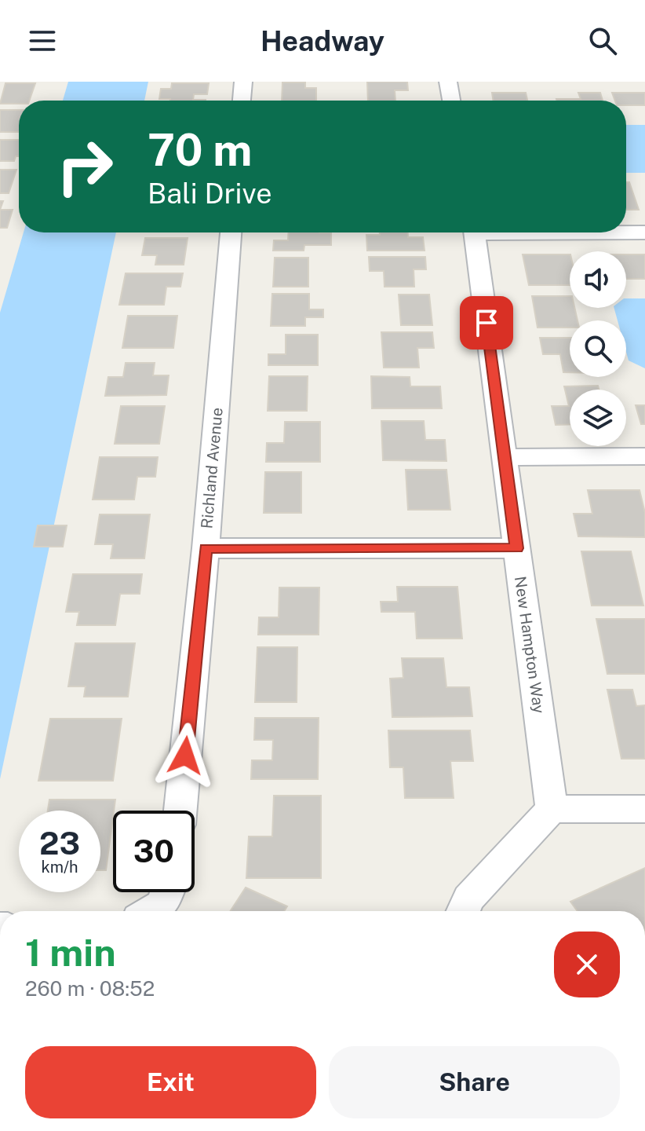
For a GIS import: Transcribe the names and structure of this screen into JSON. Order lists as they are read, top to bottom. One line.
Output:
{"streets":{"street":["Richland Avenue","New Hampton Way"]},"page":{"header":"Headway","turn":["70 m","Bali Drive"],"speed":"23 km/h","limit":"30","heading":["1 min","260 m · 08:52"],"buttons":["Exit","Share"]}}
